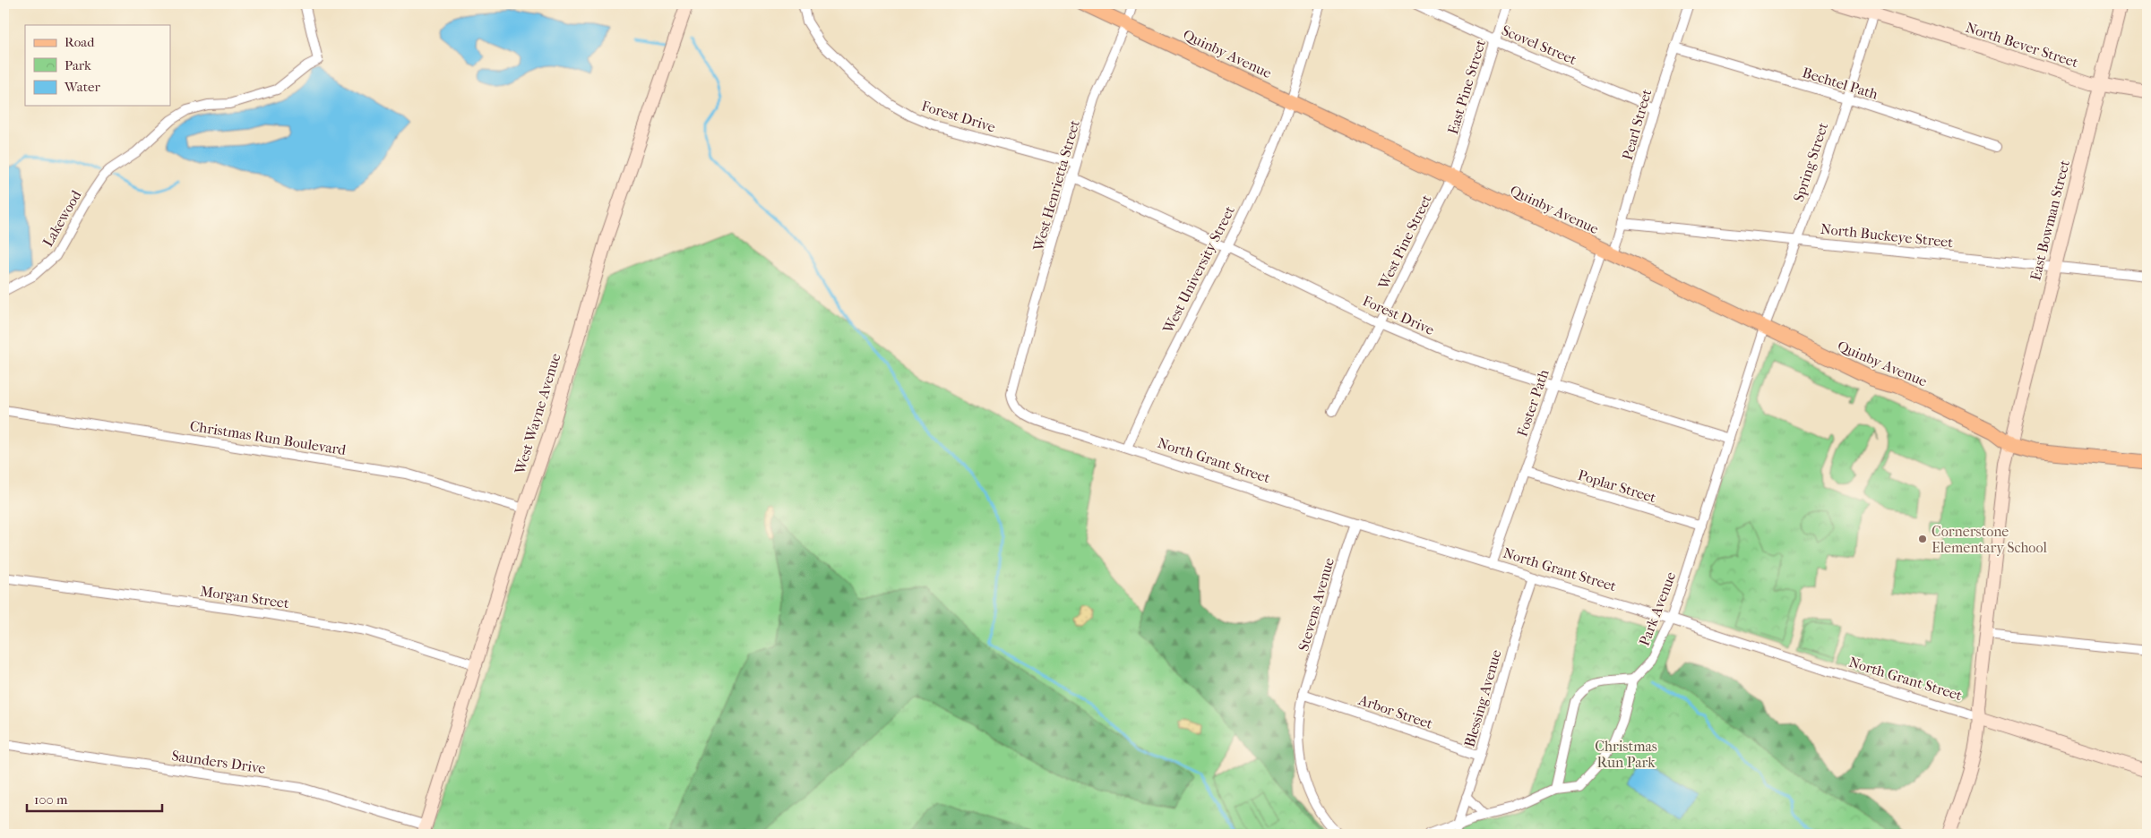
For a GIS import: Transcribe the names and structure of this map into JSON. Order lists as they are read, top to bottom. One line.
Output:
{"streets":{"main road":["Quinby Avenue"],"street":["Scovel Street","North Bever Street","Bechtel Path","East Pine Street","Forest Drive","Pearl Street","Spring Street","West Henrietta Street","Lakewood","East Bowman Street","North Buckeye Street","West Pine Street","West University Street","Foster Path","West Wayne Avenue","Christmas Run Boulevard","North Grant Street","Poplar Street","Morgan Street","Stevens Avenue","Park Avenue","Blessing Avenue","Arbor Street","Saunders Drive"]},"crossings":[["Scovel Street","East Pine Street"],["Scovel Street","Pearl Street"],["North Bever Street","Spring Street"],["North Bever Street","East Bowman Street"],["Quinby Avenue","East Pine Street"],["Quinby Avenue","Pearl Street"],["Quinby Avenue","Spring Street"],["Quinby Avenue","West Henrietta Street"],["Quinby Avenue","East Bowman Street"],["Quinby Avenue","West Pine Street"],["Quinby Avenue","West University Street"],["Quinby Avenue","Foster Path"],["Quinby Avenue","Park Avenue"],["Bechtel Path","Pearl Street"],["Bechtel Path","Spring Street"],["East Pine Street","West Pine Street"],["Forest Drive","West Henrietta Street"],["Forest Drive","West Pine Street"],["Forest Drive","West University Street"],["Forest Drive","Foster Path"],["Forest Drive","Park Avenue"],["Pearl Street","North Buckeye Street"],["Pearl Street","Foster Path"],["Spring Street","North Buckeye Street"],["Spring Street","Park Avenue"],["West Henrietta Street","North Grant Street"],["East Bowman Street","North Buckeye Street"],["East Bowman Street","North Grant Street"],["West University Street","North Grant Street"],["Foster Path","North Grant Street"],["Foster Path","Poplar Street"],["West Wayne Avenue","Christmas Run Boulevard"],["West Wayne Avenue","Morgan Street"],["West Wayne Avenue","Saunders Drive"],["North Grant Street","Stevens Avenue"],["North Grant Street","Park Avenue"],["North Grant Street","Blessing Avenue"],["Poplar Street","Park Avenue"],["Stevens Avenue","Arbor Street"],["Park Avenue","Blessing Avenue"],["Blessing Avenue","Arbor Street"]],"parks":["Christmas Run Park"],"places":["Cornerstone Elementary School"],"legend":["Road","Park","Water"],"scale_bar":"100 m"}
